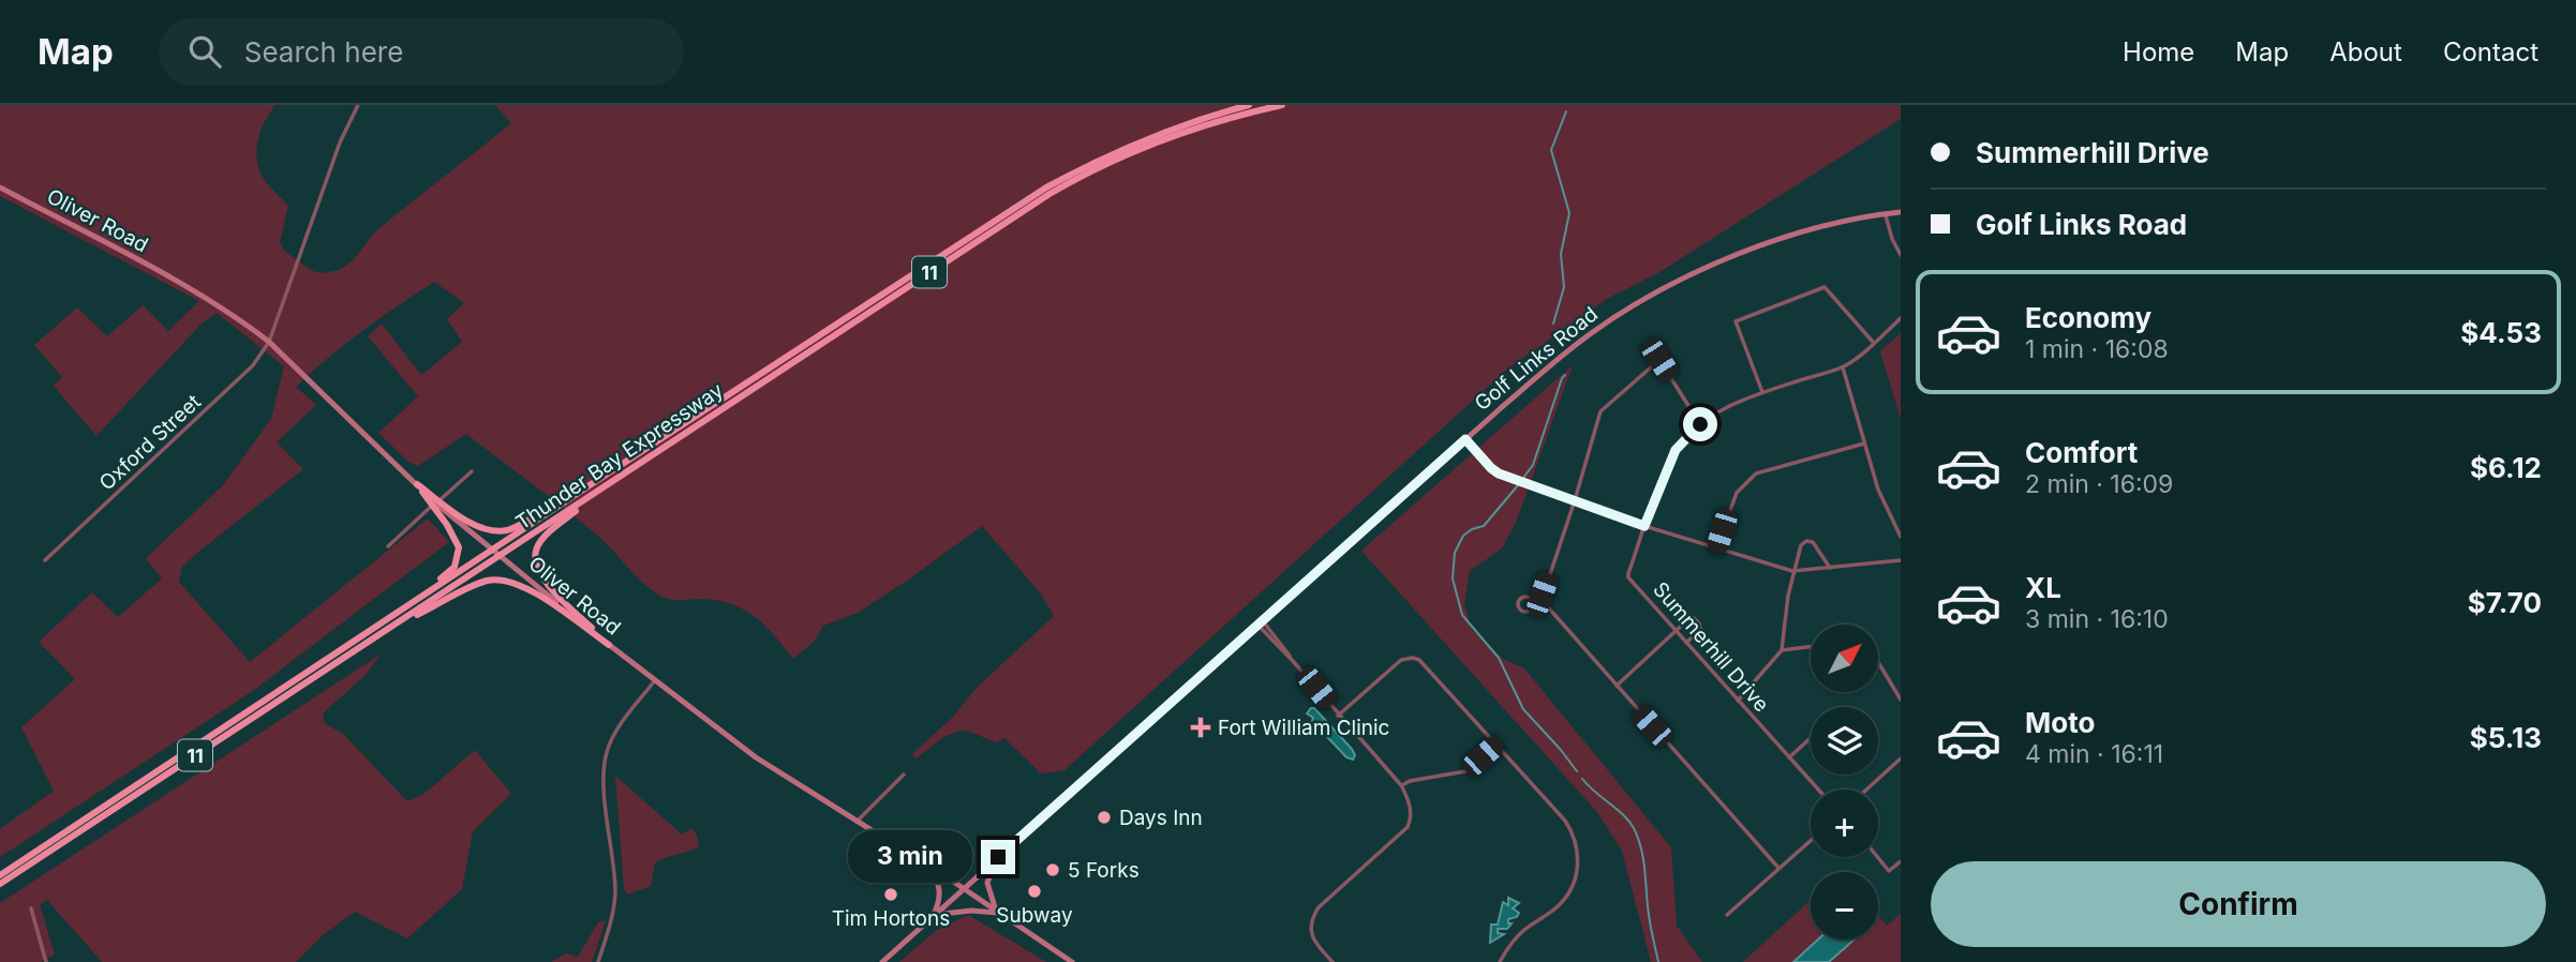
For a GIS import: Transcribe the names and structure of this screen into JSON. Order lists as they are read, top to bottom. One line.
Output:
{"streets":{"highway":["11","Thunder Bay Expressway"],"main road":["Oliver Road","Golf Links Road"],"street":["Oxford Street","Summerhill Drive"]},"crossings":[["Oliver Road","Golf Links Road"],["Oliver Road","Oxford Street"],["Oliver Road","Thunder Bay Expressway"]],"places":{"health":["Fort William Clinic"],"other":["Days Inn","5 Forks","Subway","Tim Hortons"]},"north":"top right","page":{"header":"Map","search":"Search here","nav":["Home","Map","About","Contact"],"banner":["Summerhill Drive","Golf Links Road"],"list":[{"name":"Economy","note":"1 min · 16:08","value":"$4.53"},{"name":"Comfort","note":"2 min · 16:09","value":"$6.12"},{"name":"XL","note":"3 min · 16:10","value":"$7.70"},{"name":"Moto","note":"4 min · 16:11","value":"$5.13"}],"map_buttons":["+","−"],"bubble":"3 min","buttons":"Confirm"}}
